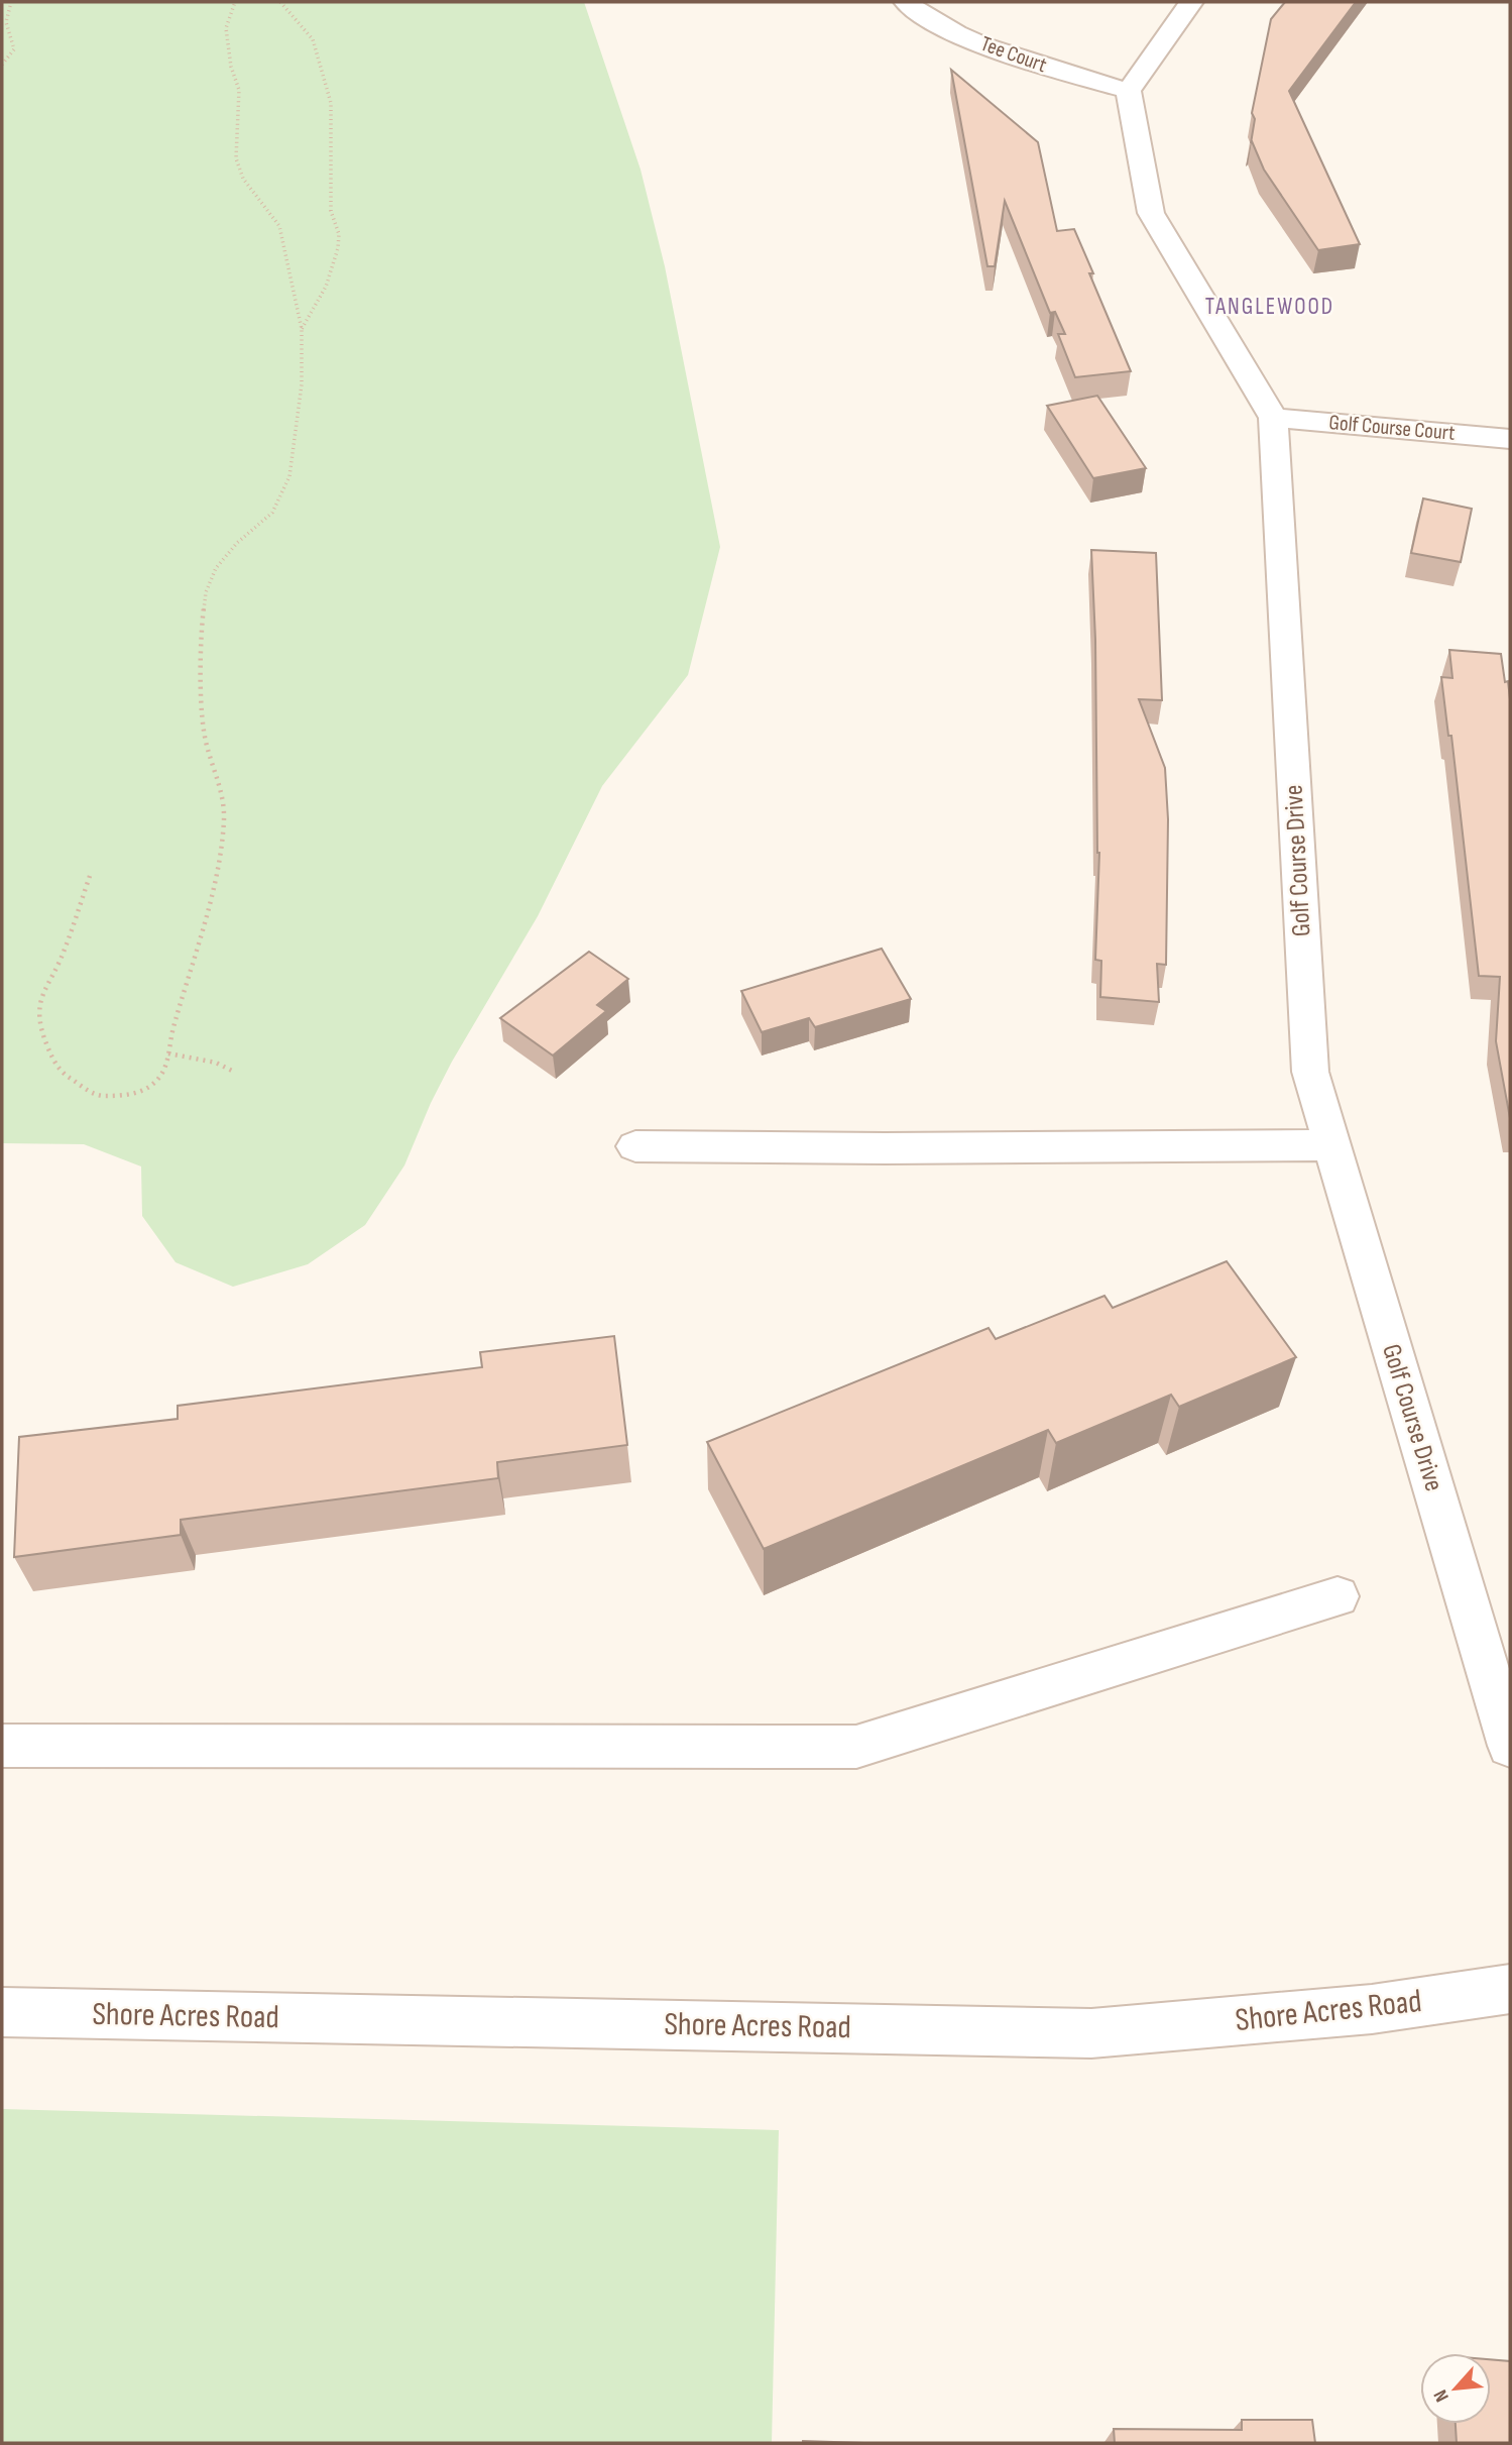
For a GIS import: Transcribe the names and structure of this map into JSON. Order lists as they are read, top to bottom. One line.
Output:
{"streets":{"street":["Tee Court","Golf Course Court","Golf Course Drive","Shore Acres Road"]},"crossings":[["Tee Court","Golf Course Drive"],["Golf Course Court","Golf Course Drive"]],"districts":["TANGLEWOOD"],"north":"bottom left"}
